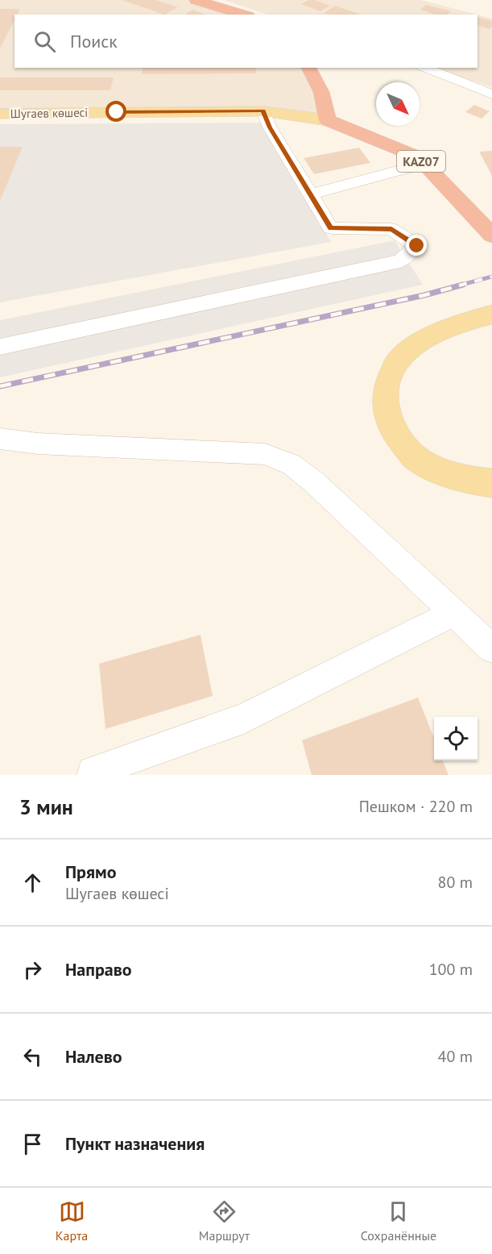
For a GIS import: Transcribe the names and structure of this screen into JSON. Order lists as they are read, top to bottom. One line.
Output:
{"streets":{"highway":["Шугаев көшесі","KAZ07"]},"north":"bottom right","page":{"search":"Поиск","heading":["3 мин","Пешком · 220 m"],"list":[["Прямо","Шугаев көшесі","80 m"],["Направо","100 m"],["Налево","40 m"],"Пункт назначения"],"nav":["Карта","Маршрут","Сохранённые"]}}
